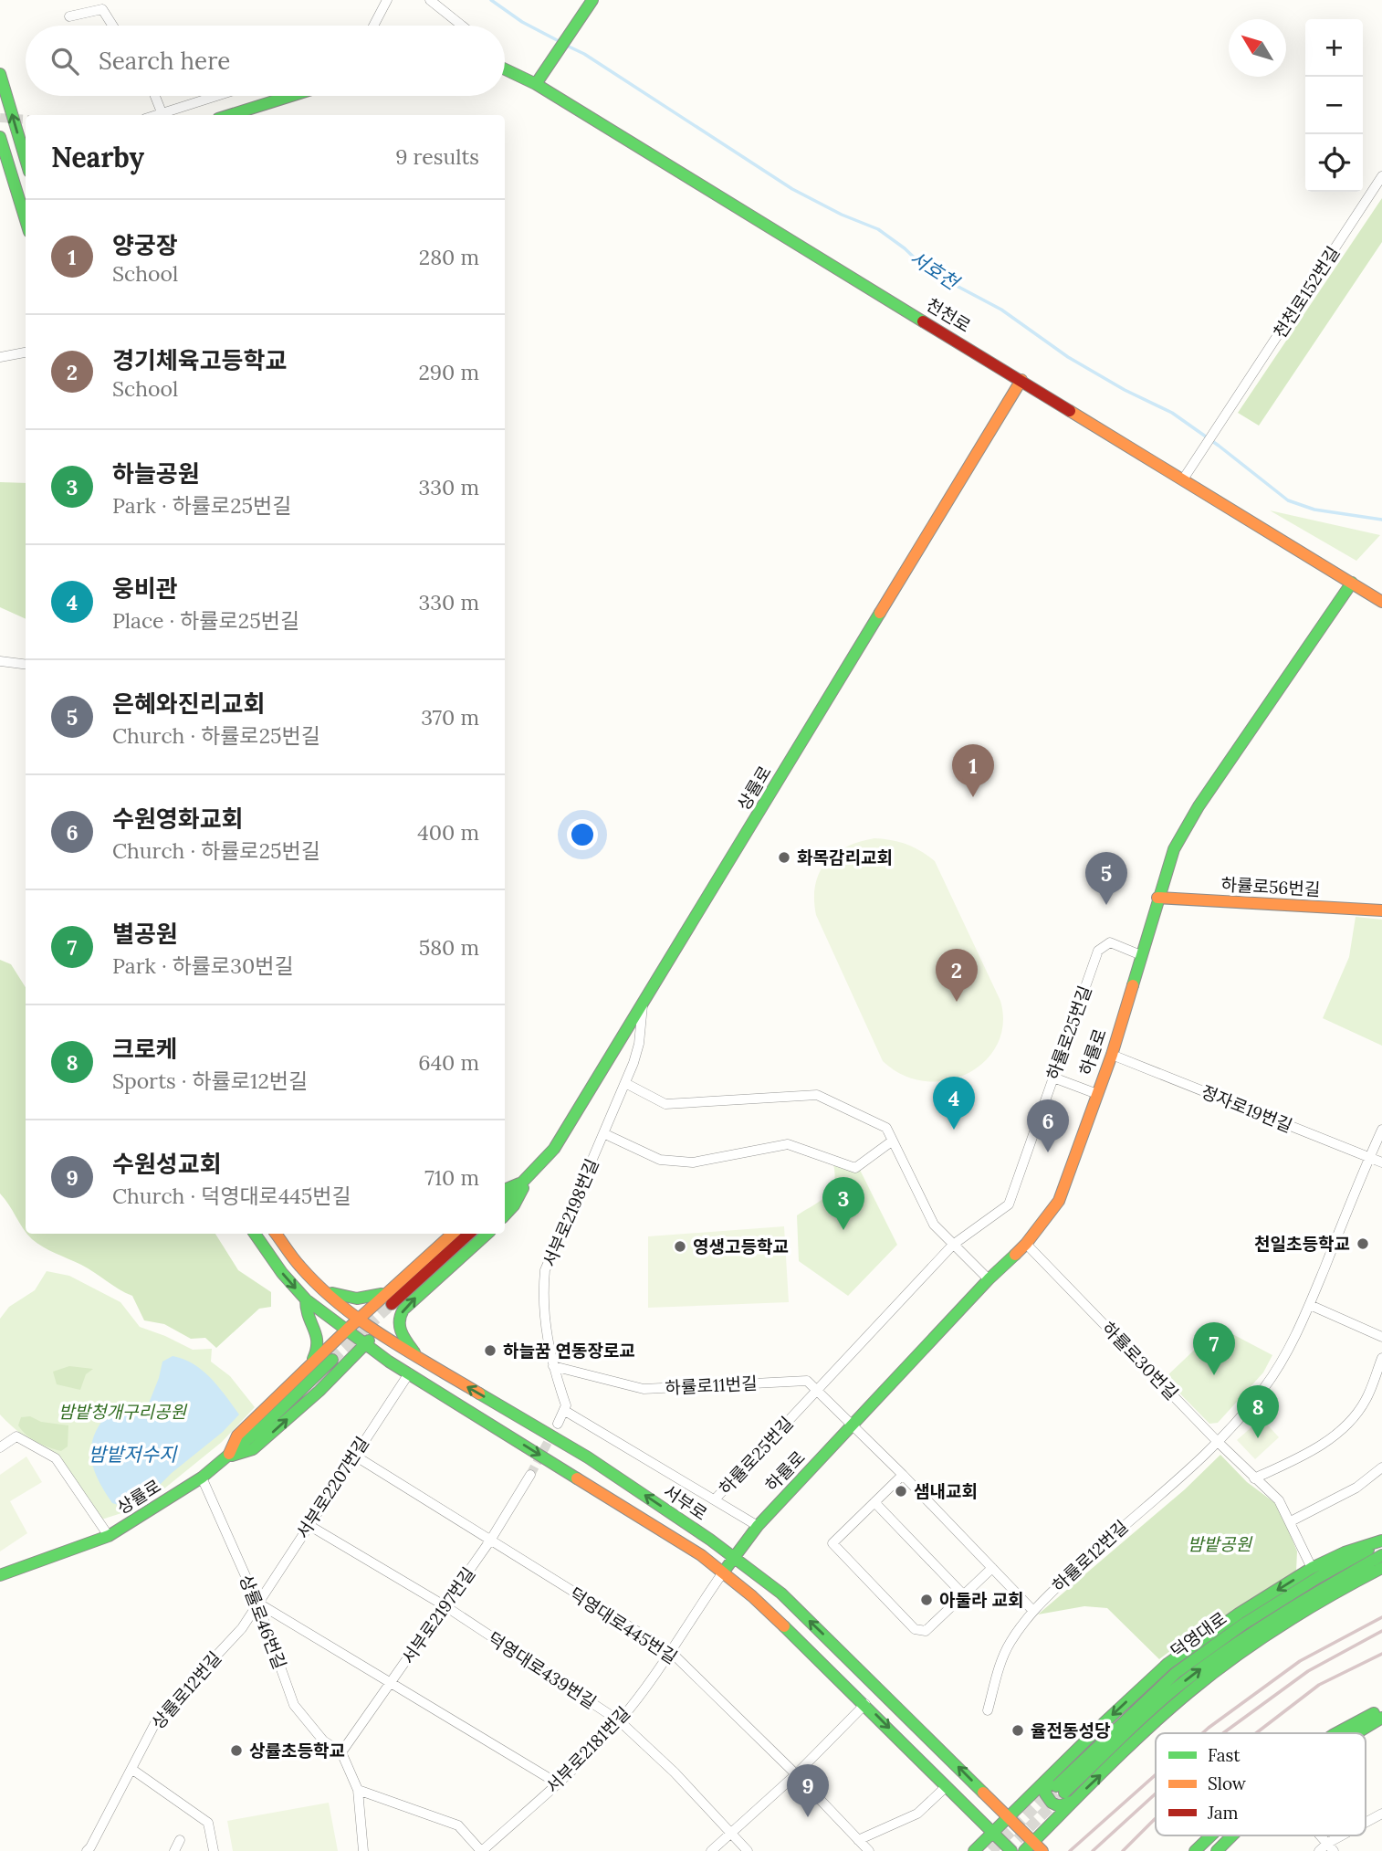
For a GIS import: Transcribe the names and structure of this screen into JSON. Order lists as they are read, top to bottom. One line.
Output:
{"streets":{"street":["천천로152번길","천천로","상률로","하률로56번길","하률로25번길","하률로","정자로19번길","서부로2198번길","하률로30번길","하률로11번길","서부로2207번길","서부로","하률로12번길","서부로2197번길","상률로46번길","덕영대로445번길","덕영대로","덕영대로439번길","상률로12번길","서부로2181번길"]},"crossings":[["천천로152번길","천천로"],["천천로","상률로"],["천천로","하률로"],["상률로","서부로2198번길"],["상률로","상률로46번길"],["하률로56번길","하률로"],["하률로25번길","하률로"],["하률로25번길","하률로11번길"],["하률로","정자로19번길"],["하률로","하률로30번길"],["하률로","하률로11번길"],["하률로","서부로"],["하률로","서부로2181번길"],["정자로19번길","하률로12번길"],["서부로2198번길","하률로11번길"],["하률로30번길","하률로12번길"],["서부로2207번길","서부로"],["서부로2207번길","상률로46번길"],["서부로2207번길","덕영대로445번길"],["서부로2207번길","덕영대로439번길"],["서부로2207번길","상률로12번길"],["서부로","서부로2181번길"],["서부로2197번길","상률로46번길"],["서부로2197번길","덕영대로445번길"],["서부로2197번길","덕영대로439번길"],["상률로46번길","상률로12번길"],["덕영대로445번길","서부로2181번길"],["덕영대로439번길","서부로2181번길"]],"water":["서호천","밤밭저수지"],"parks":["밤밭청개구리공원","밤밭공원"],"places":["화목감리교회","천일초등학교","영생고등학교","하늘꿈 연동장로교","샘내교회","아둘라 교회","율전동성당","상률초등학교"],"legend":["Fast","Slow","Jam"],"north":"top left","page":{"map_buttons":["+","−"],"search":"Search here","heading":["Nearby","9 results"],"list":[{"mark":"1","name":"양궁장","note":"School","value":"280 m"},{"mark":"2","name":"경기체육고등학교","note":"School","value":"290 m"},{"mark":"3","name":"하늘공원","note":"Park · 하률로25번길","value":"330 m"},{"mark":"4","name":"웅비관","note":"Place · 하률로25번길","value":"330 m"},{"mark":"5","name":"은혜와진리교회","note":"Church · 하률로25번길","value":"370 m"},{"mark":"6","name":"수원영화교회","note":"Church · 하률로25번길","value":"400 m"},{"mark":"7","name":"별공원","note":"Park · 하률로30번길","value":"580 m"},{"mark":"8","name":"크로케","note":"Sports · 하률로12번길","value":"640 m"},{"mark":"9","name":"수원성교회","note":"Church · 덕영대로445번길","value":"710 m"}],"pins":["1","5","2","4","6","3","7","8","9"]}}
